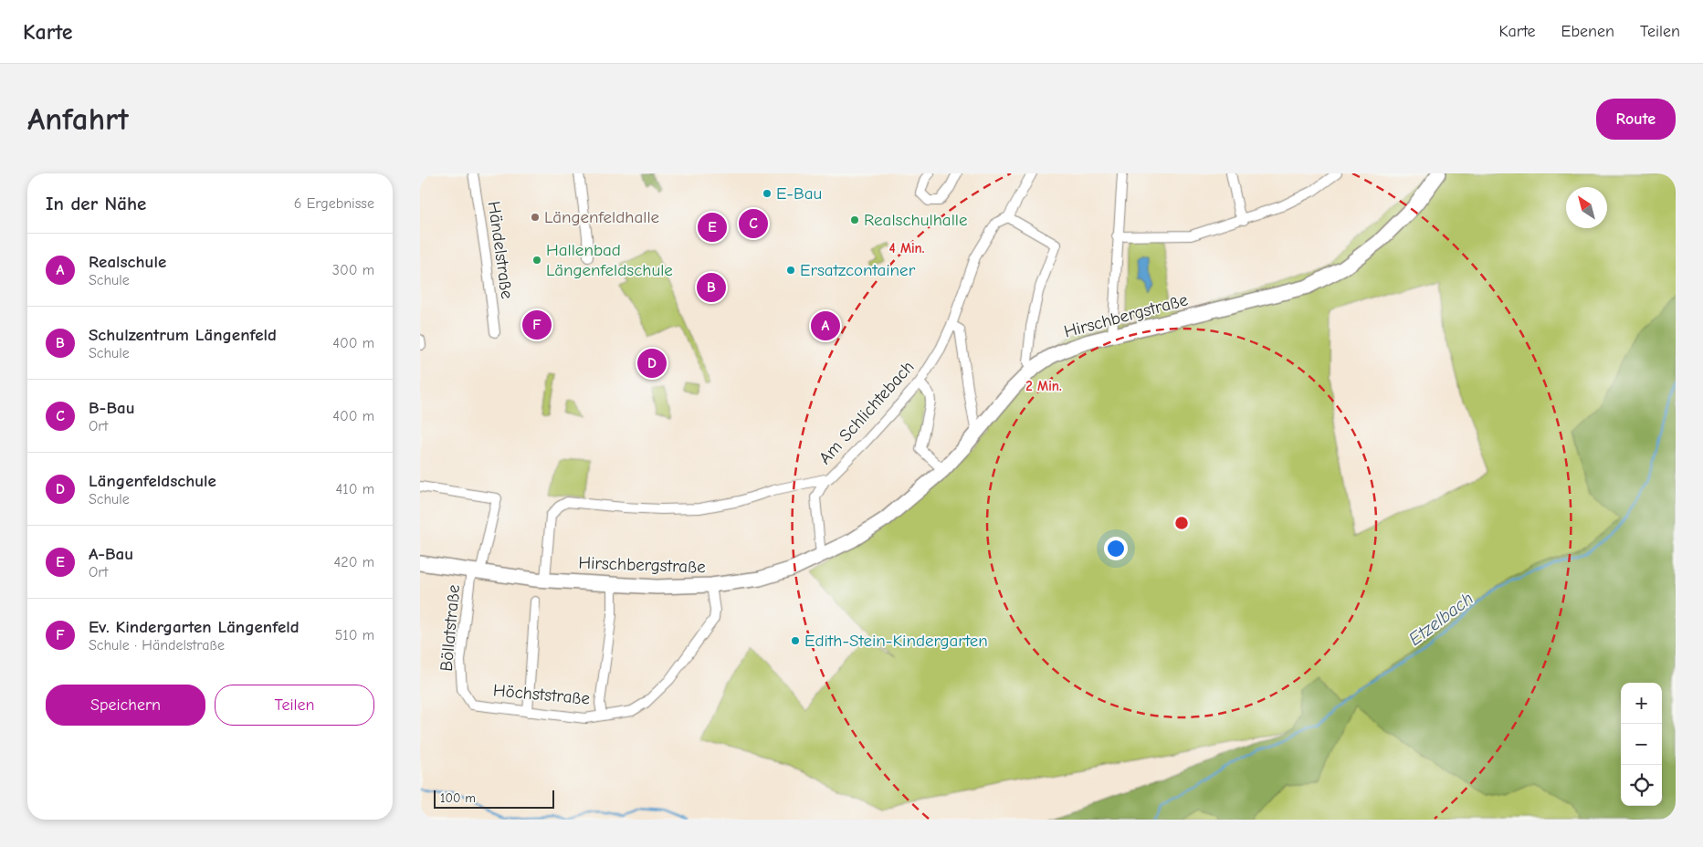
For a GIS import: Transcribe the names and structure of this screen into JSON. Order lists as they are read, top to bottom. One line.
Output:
{"streets":{"street":["Händelstraße","Hirschbergstraße","Am Schlichtebach","Böllatstraße","Höchststraße"]},"crossings":[["Hirschbergstraße","Am Schlichtebach"],["Hirschbergstraße","Böllatstraße"],["Hirschbergstraße","Höchststraße"],["Böllatstraße","Höchststraße"]],"water":["Etzelbach"],"places":["E-Bau","Längenfeldhalle","Realschulhalle","Hallenbad Längenfeldschule","Ersatzcontainer","Edith-Stein-Kindergarten"],"scale_bar":"100 m","north":"top left","page":{"header":"Karte","nav":["Karte","Ebenen","Teilen"],"buttons":["Route",["Speichern","Teilen"]],"title":"Anfahrt","heading":["In der Nähe","6 Ergebnisse"],"pins":["C","E","B","F","A","D"],"list":[{"mark":"A","name":"Realschule","note":"Schule","value":"300 m"},{"mark":"B","name":"Schulzentrum Längenfeld","note":"Schule","value":"400 m"},{"mark":"C","name":"B-Bau","note":"Ort","value":"400 m"},{"mark":"D","name":"Längenfeldschule","note":"Schule","value":"410 m"},{"mark":"E","name":"A-Bau","note":"Ort","value":"420 m"},{"mark":"F","name":"Ev. Kindergarten Längenfeld","note":"Schule · Händelstraße","value":"510 m"}],"map_buttons":["+","−"],"scale":"100 m"},"rings":["4 Min.","2 Min."]}
